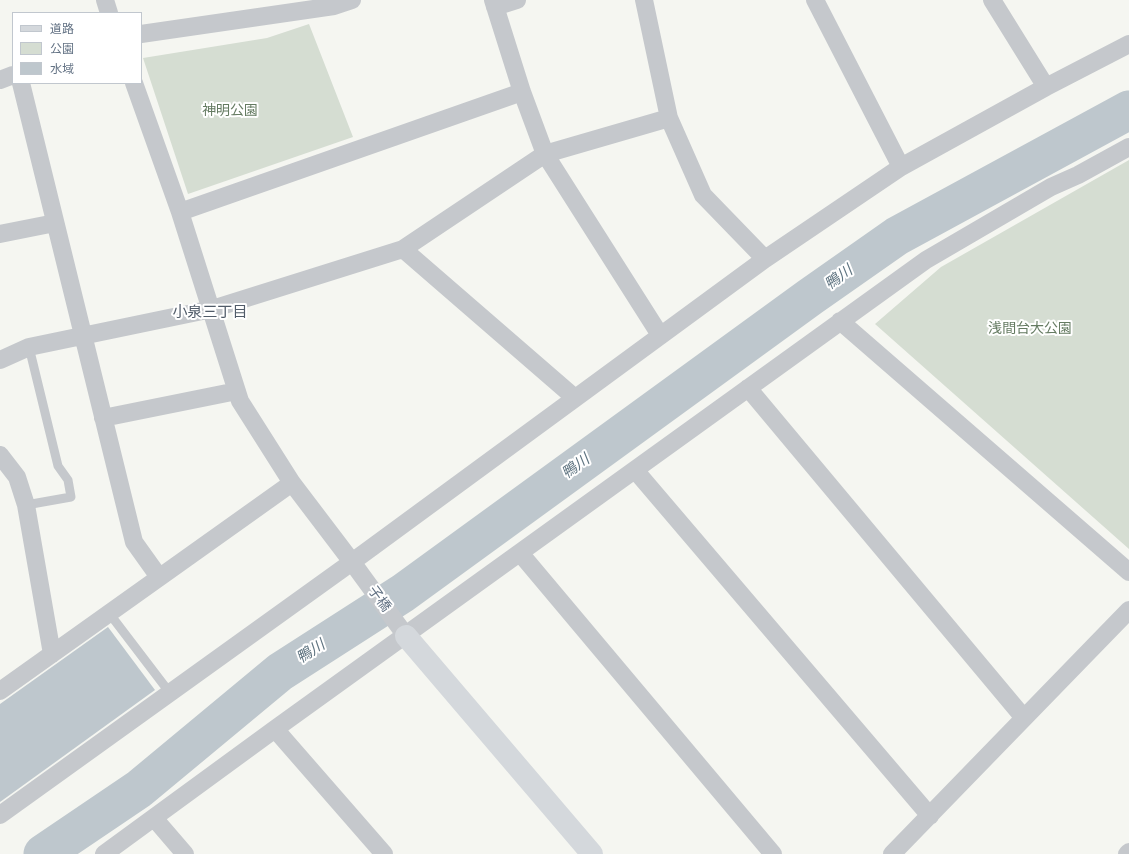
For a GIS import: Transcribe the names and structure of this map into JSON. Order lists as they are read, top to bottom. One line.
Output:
{"streets":{"street":["子橋"]},"districts":["小泉三丁目"],"water":["鴨川"],"parks":["神明公園","浅間台大公園"],"legend":["道路","公園","水域"]}
